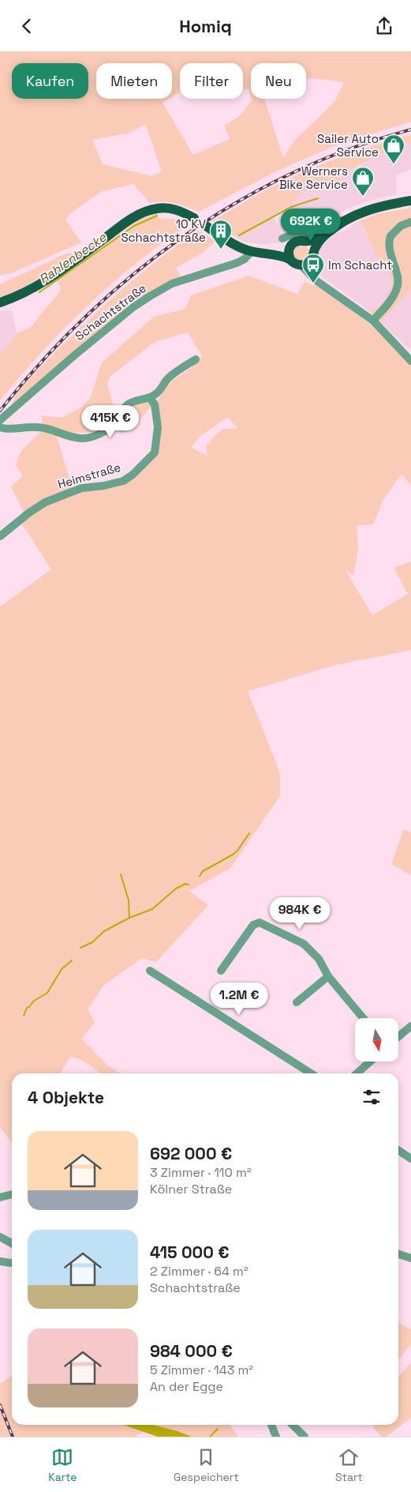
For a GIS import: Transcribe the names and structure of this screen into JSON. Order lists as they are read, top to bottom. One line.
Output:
{"streets":{"street":["Schachtstraße","Heimstraße"]},"water":["Rahlenbecke"],"places":{"shop":["Sailer Auto Service","Werners Bike Service"],"building":["10 KV Schachtstraße"],"bus stop":["Im Schacht"]},"north":"bottom","page":{"header":"Homiq","chip":["Kaufen","Mieten","Filter","Neu"],"price":["692K €","415K €","984K €","1.2M €"],"heading":"4 Objekte","list":[{"name":"692 000 €","note":"3 Zimmer · 110 m² · Kölner Straße"},{"name":"415 000 €","note":"2 Zimmer · 64 m² · Schachtstraße"},{"name":"984 000 €","note":"5 Zimmer · 143 m² · An der Egge"}],"tabs":["Karte","Gespeichert","Start"]}}
